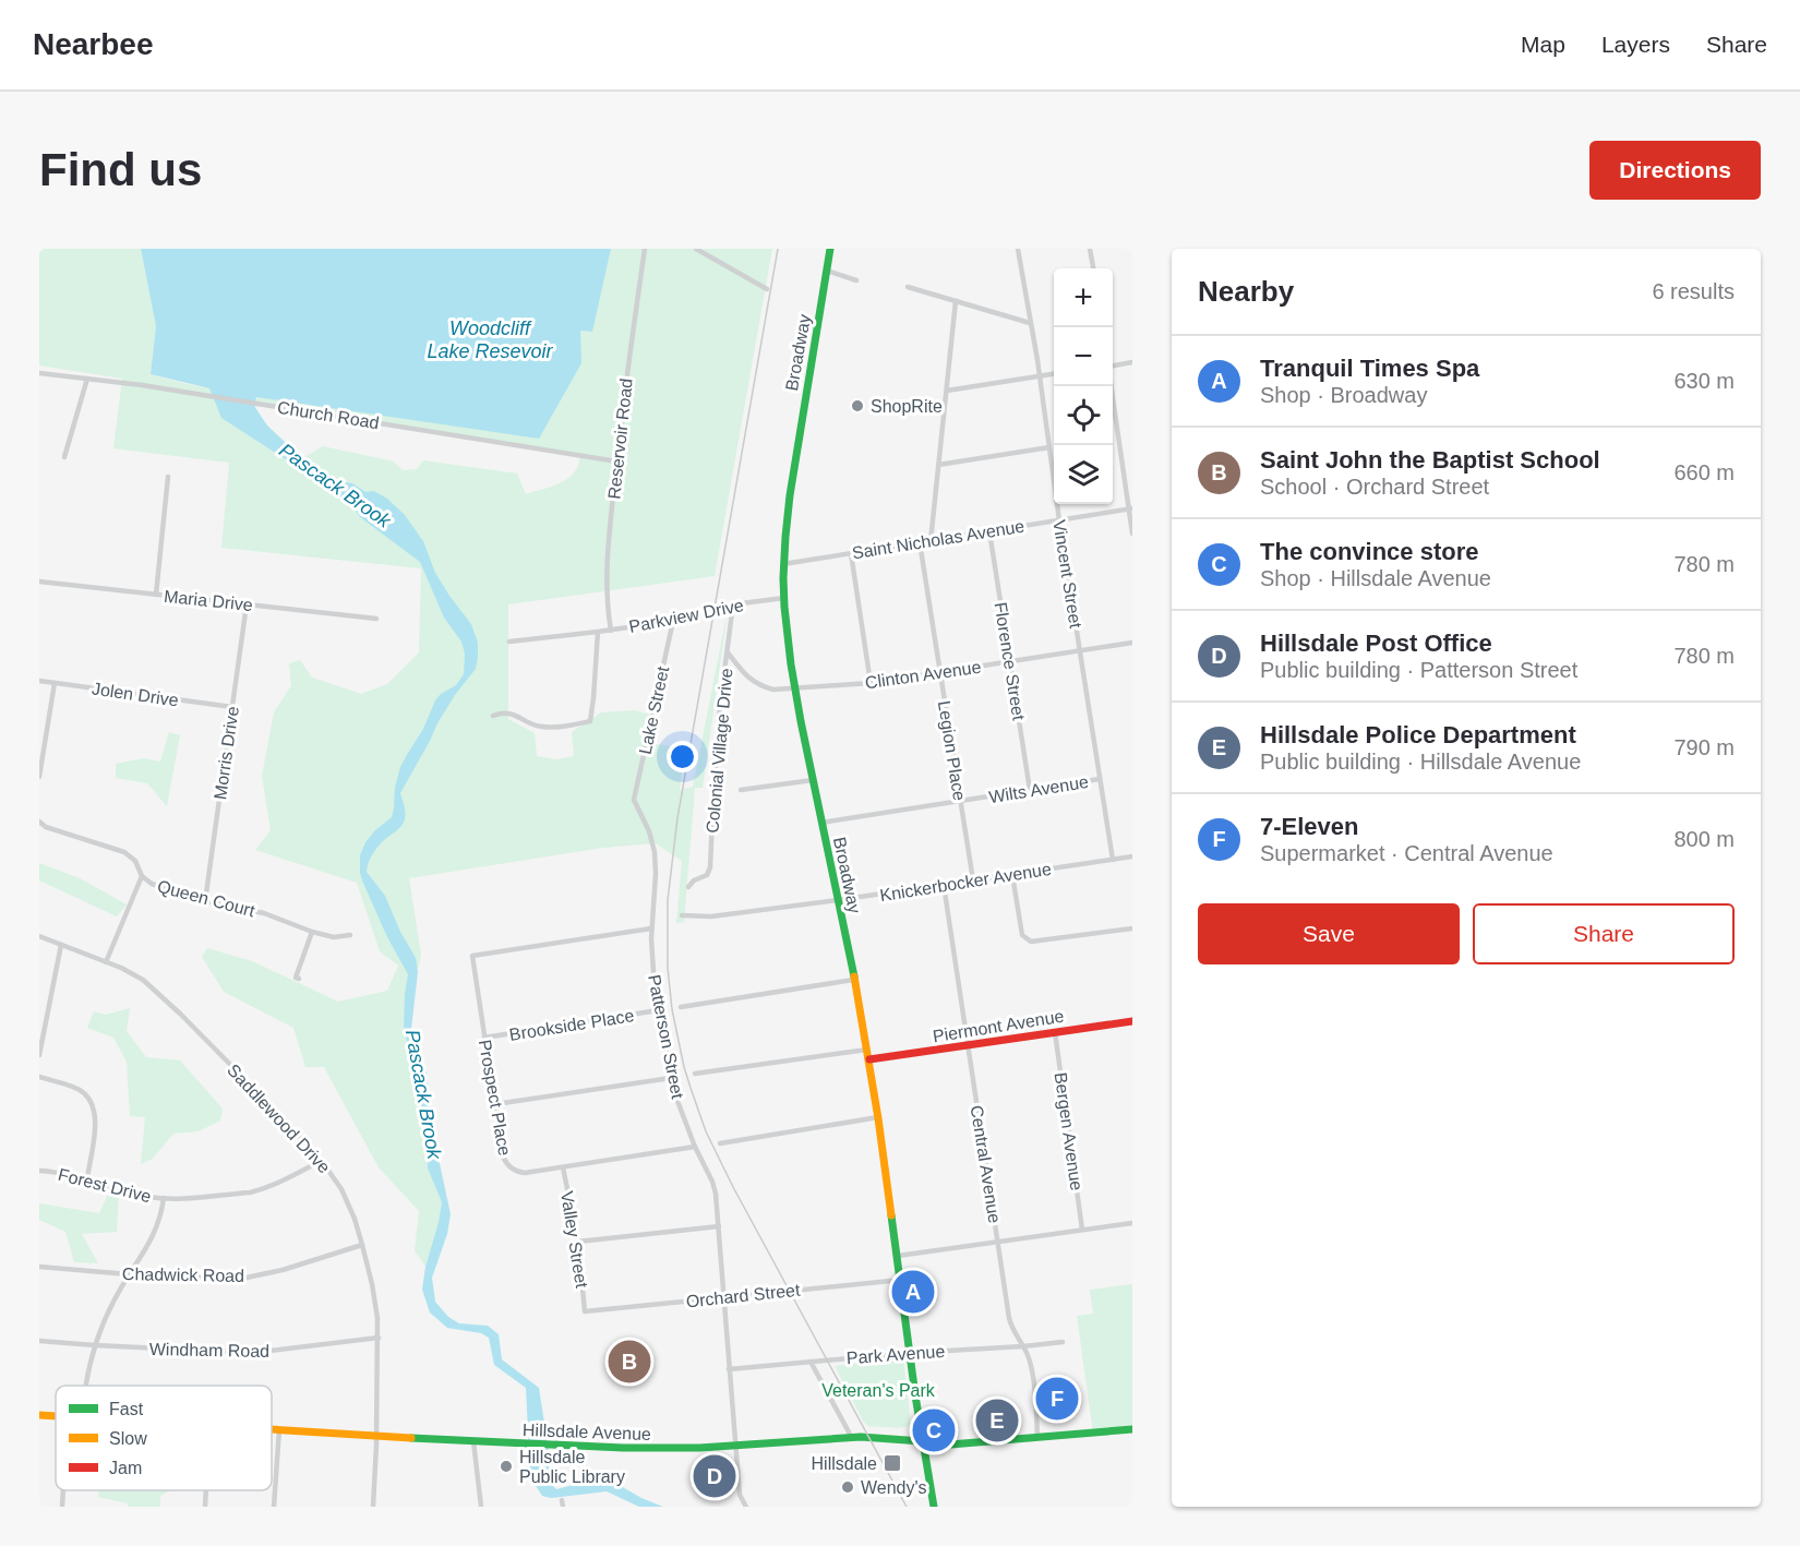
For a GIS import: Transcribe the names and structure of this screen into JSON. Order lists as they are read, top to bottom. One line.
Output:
{"streets":{"street":["Broadway","Church Road","Reservoir Road","Saint Nicholas Avenue","Vincent Street","Maria Drive","Parkview Drive","Florence Street","Clinton Avenue","Jolen Drive","Lake Street","Colonial Village Drive","Legion Place","Morris Drive","Wilts Avenue","Knickerbocker Avenue","Queen Court","Brookside Place","Piermont Avenue","Patterson Street","Prospect Place","Saddlewood Drive","Bergen Avenue","Central Avenue","Forest Drive","Valley Street","Chadwick Road","Orchard Street","Windham Road","Park Avenue","Hillsdale Avenue"]},"crossings":[["Broadway","Saint Nicholas Avenue"],["Broadway","Parkview Drive"],["Broadway","Clinton Avenue"],["Broadway","Wilts Avenue"],["Broadway","Knickerbocker Avenue"],["Broadway","Piermont Avenue"],["Broadway","Orchard Street"],["Broadway","Park Avenue"],["Broadway","Hillsdale Avenue"],["Church Road","Reservoir Road"],["Reservoir Road","Parkview Drive"],["Saint Nicholas Avenue","Vincent Street"],["Saint Nicholas Avenue","Florence Street"],["Saint Nicholas Avenue","Legion Place"],["Vincent Street","Clinton Avenue"],["Vincent Street","Wilts Avenue"],["Vincent Street","Knickerbocker Avenue"],["Maria Drive","Morris Drive"],["Parkview Drive","Lake Street"],["Parkview Drive","Colonial Village Drive"],["Florence Street","Clinton Avenue"],["Florence Street","Wilts Avenue"],["Clinton Avenue","Colonial Village Drive"],["Clinton Avenue","Legion Place"],["Jolen Drive","Morris Drive"],["Lake Street","Patterson Street"],["Legion Place","Wilts Avenue"],["Legion Place","Knickerbocker Avenue"],["Morris Drive","Queen Court"],["Knickerbocker Avenue","Central Avenue"],["Brookside Place","Patterson Street"],["Brookside Place","Prospect Place"],["Piermont Avenue","Bergen Avenue"],["Piermont Avenue","Central Avenue"],["Patterson Street","Prospect Place"],["Patterson Street","Orchard Street"],["Patterson Street","Park Avenue"],["Patterson Street","Hillsdale Avenue"],["Prospect Place","Valley Street"],["Saddlewood Drive","Forest Drive"],["Saddlewood Drive","Chadwick Road"],["Saddlewood Drive","Windham Road"],["Saddlewood Drive","Hillsdale Avenue"],["Central Avenue","Park Avenue"],["Central Avenue","Hillsdale Avenue"],["Valley Street","Orchard Street"]],"water":["Woodcliff Lake Resevoir","Pascack Brook"],"parks":["Veteran's Park"],"places":{"other":["ShopRite","Hillsdale Public Library","Wendy's"],"transit":["Hillsdale"]},"legend":["Fast","Slow","Jam"],"page":{"header":"Nearbee","nav":["Map","Layers","Share"],"buttons":["Directions",["Save","Share"]],"title":"Find us","heading":["Nearby","6 results"],"map_buttons":["+","−"],"list":[{"mark":"A","name":"Tranquil Times Spa","note":"Shop · Broadway","value":"630 m"},{"mark":"B","name":"Saint John the Baptist School","note":"School · Orchard Street","value":"660 m"},{"mark":"C","name":"The convince store","note":"Shop · Hillsdale Avenue","value":"780 m"},{"mark":"D","name":"Hillsdale Post Office","note":"Public building · Patterson Street","value":"780 m"},{"mark":"E","name":"Hillsdale Police Department","note":"Public building · Hillsdale Avenue","value":"790 m"},{"mark":"F","name":"7-Eleven","note":"Supermarket · Central Avenue","value":"800 m"}],"pins":["A","B","F","E","C","D"]}}
